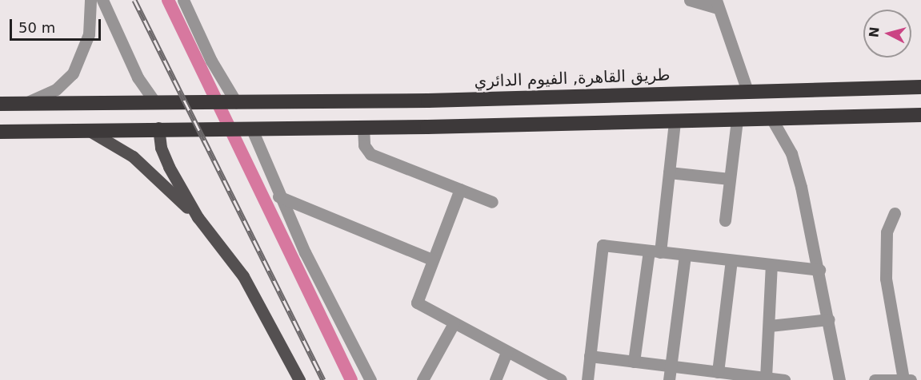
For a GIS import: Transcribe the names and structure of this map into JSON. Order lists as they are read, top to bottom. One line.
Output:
{"streets":{"highway":["طريق القاهرة, الفيوم الدائري"]},"scale_bar":"50 m","north":"left"}
